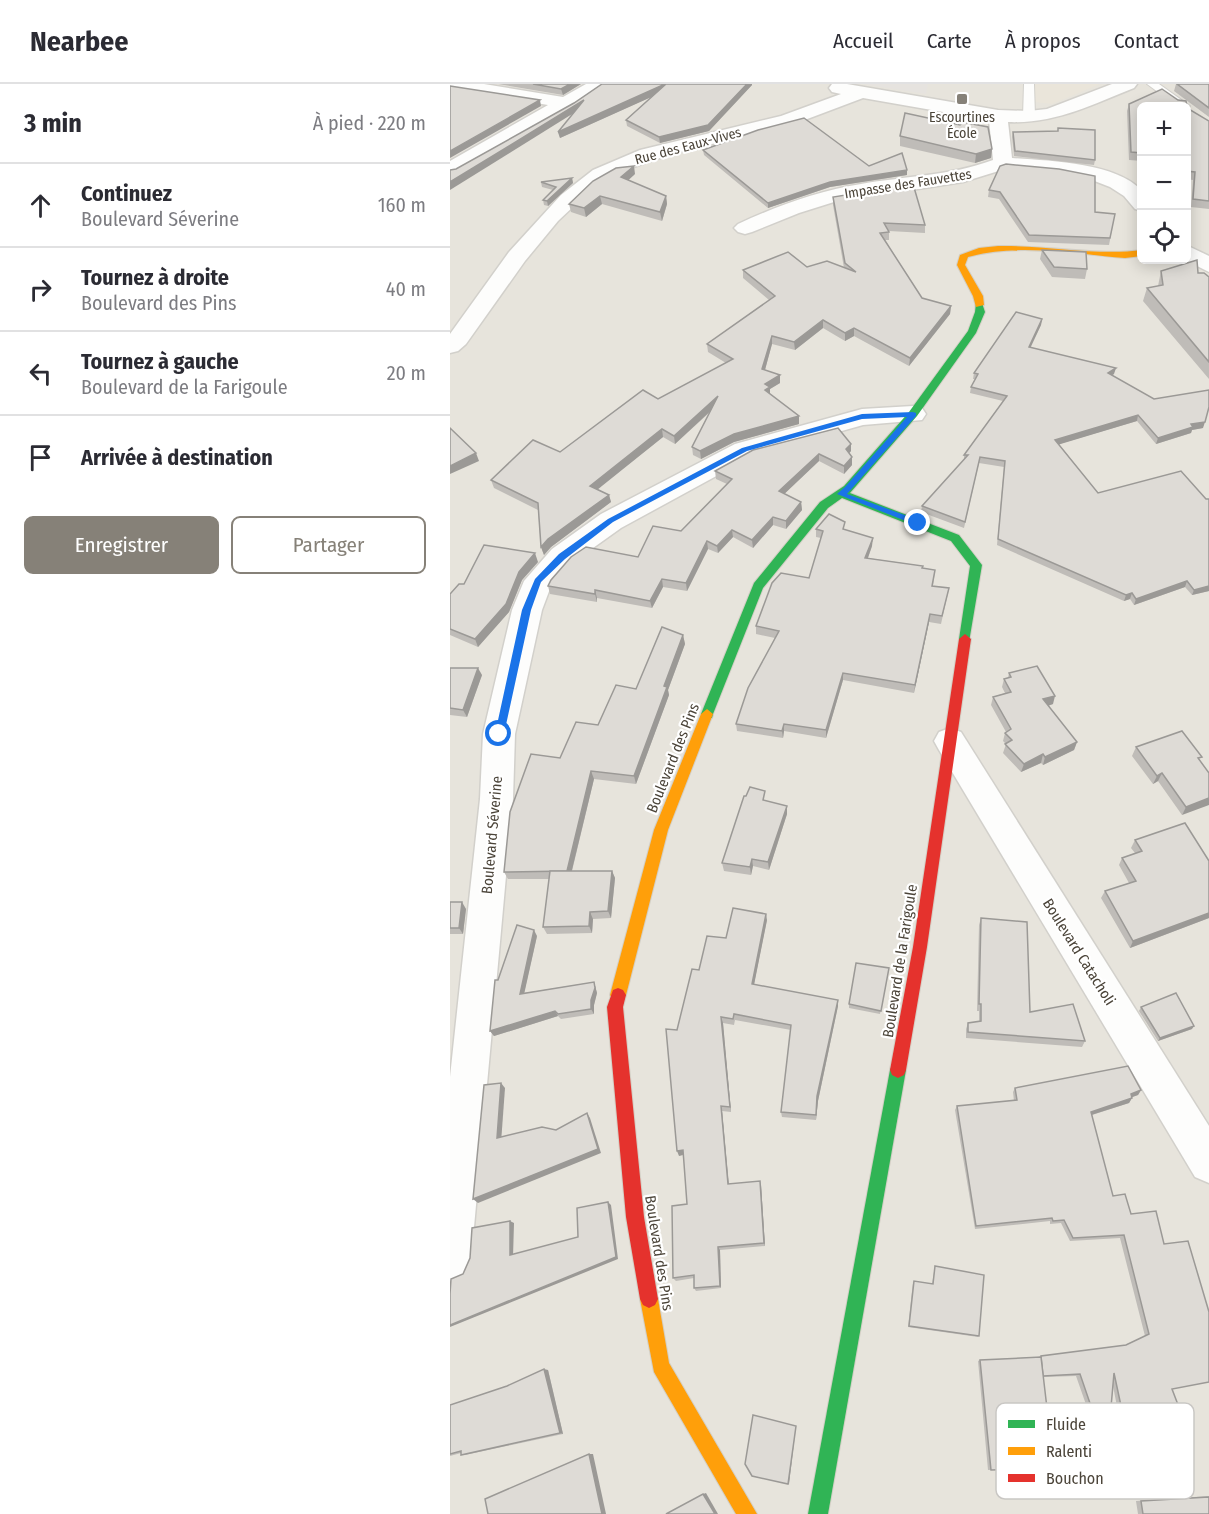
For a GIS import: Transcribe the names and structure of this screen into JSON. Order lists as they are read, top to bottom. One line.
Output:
{"streets":{"street":["Rue des Eaux-Vives","Impasse des Fauvettes","Boulevard des Pins","Boulevard Séverine","Boulevard Catacholi","Boulevard de la Farigoule"]},"crossings":[["Boulevard des Pins","Boulevard Séverine"],["Boulevard des Pins","Boulevard de la Farigoule"],["Boulevard Catacholi","Boulevard de la Farigoule"]],"places":{"transit":["Escourtines École"]},"legend":["Fluide","Ralenti","Bouchon"],"page":{"header":"Nearbee","nav":["Accueil","Carte","À propos","Contact"],"heading":["3 min","À pied · 220 m"],"map_buttons":["+","−"],"list":[["Continuez","Boulevard Séverine","160 m"],["Tournez à droite","Boulevard des Pins","40 m"],["Tournez à gauche","Boulevard de la Farigoule","20 m"],"Arrivée à destination"],"buttons":["Enregistrer","Partager"]}}
